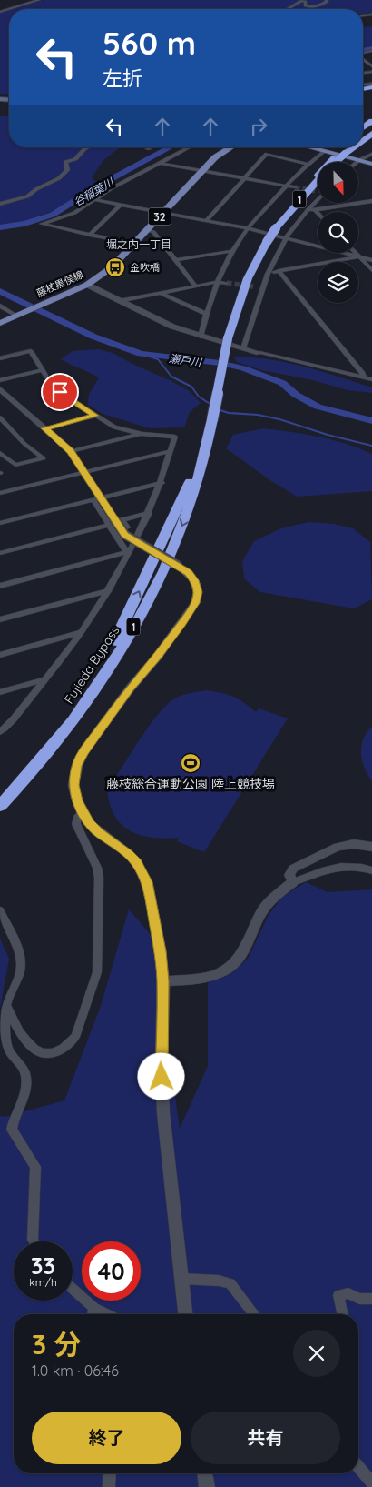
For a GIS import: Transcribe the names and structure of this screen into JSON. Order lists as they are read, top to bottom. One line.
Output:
{"streets":{"highway":["1","Fujieda Bypass"],"main road":["32","藤枝黒俣線"]},"crossings":[["1","Fujieda Bypass"]],"districts":["堀之内一丁目"],"water":["谷稲葉川","瀬戸川"],"places":{"bus stop":["金吹橋"],"sports":["藤枝総合運動公園 陸上競技場"]},"north":"bottom","page":{"turn":["560 m","左折"],"speed":"33 km/h","limit":"40","heading":["3 分","1.0 km · 06:46"],"buttons":["終了","共有"]}}
